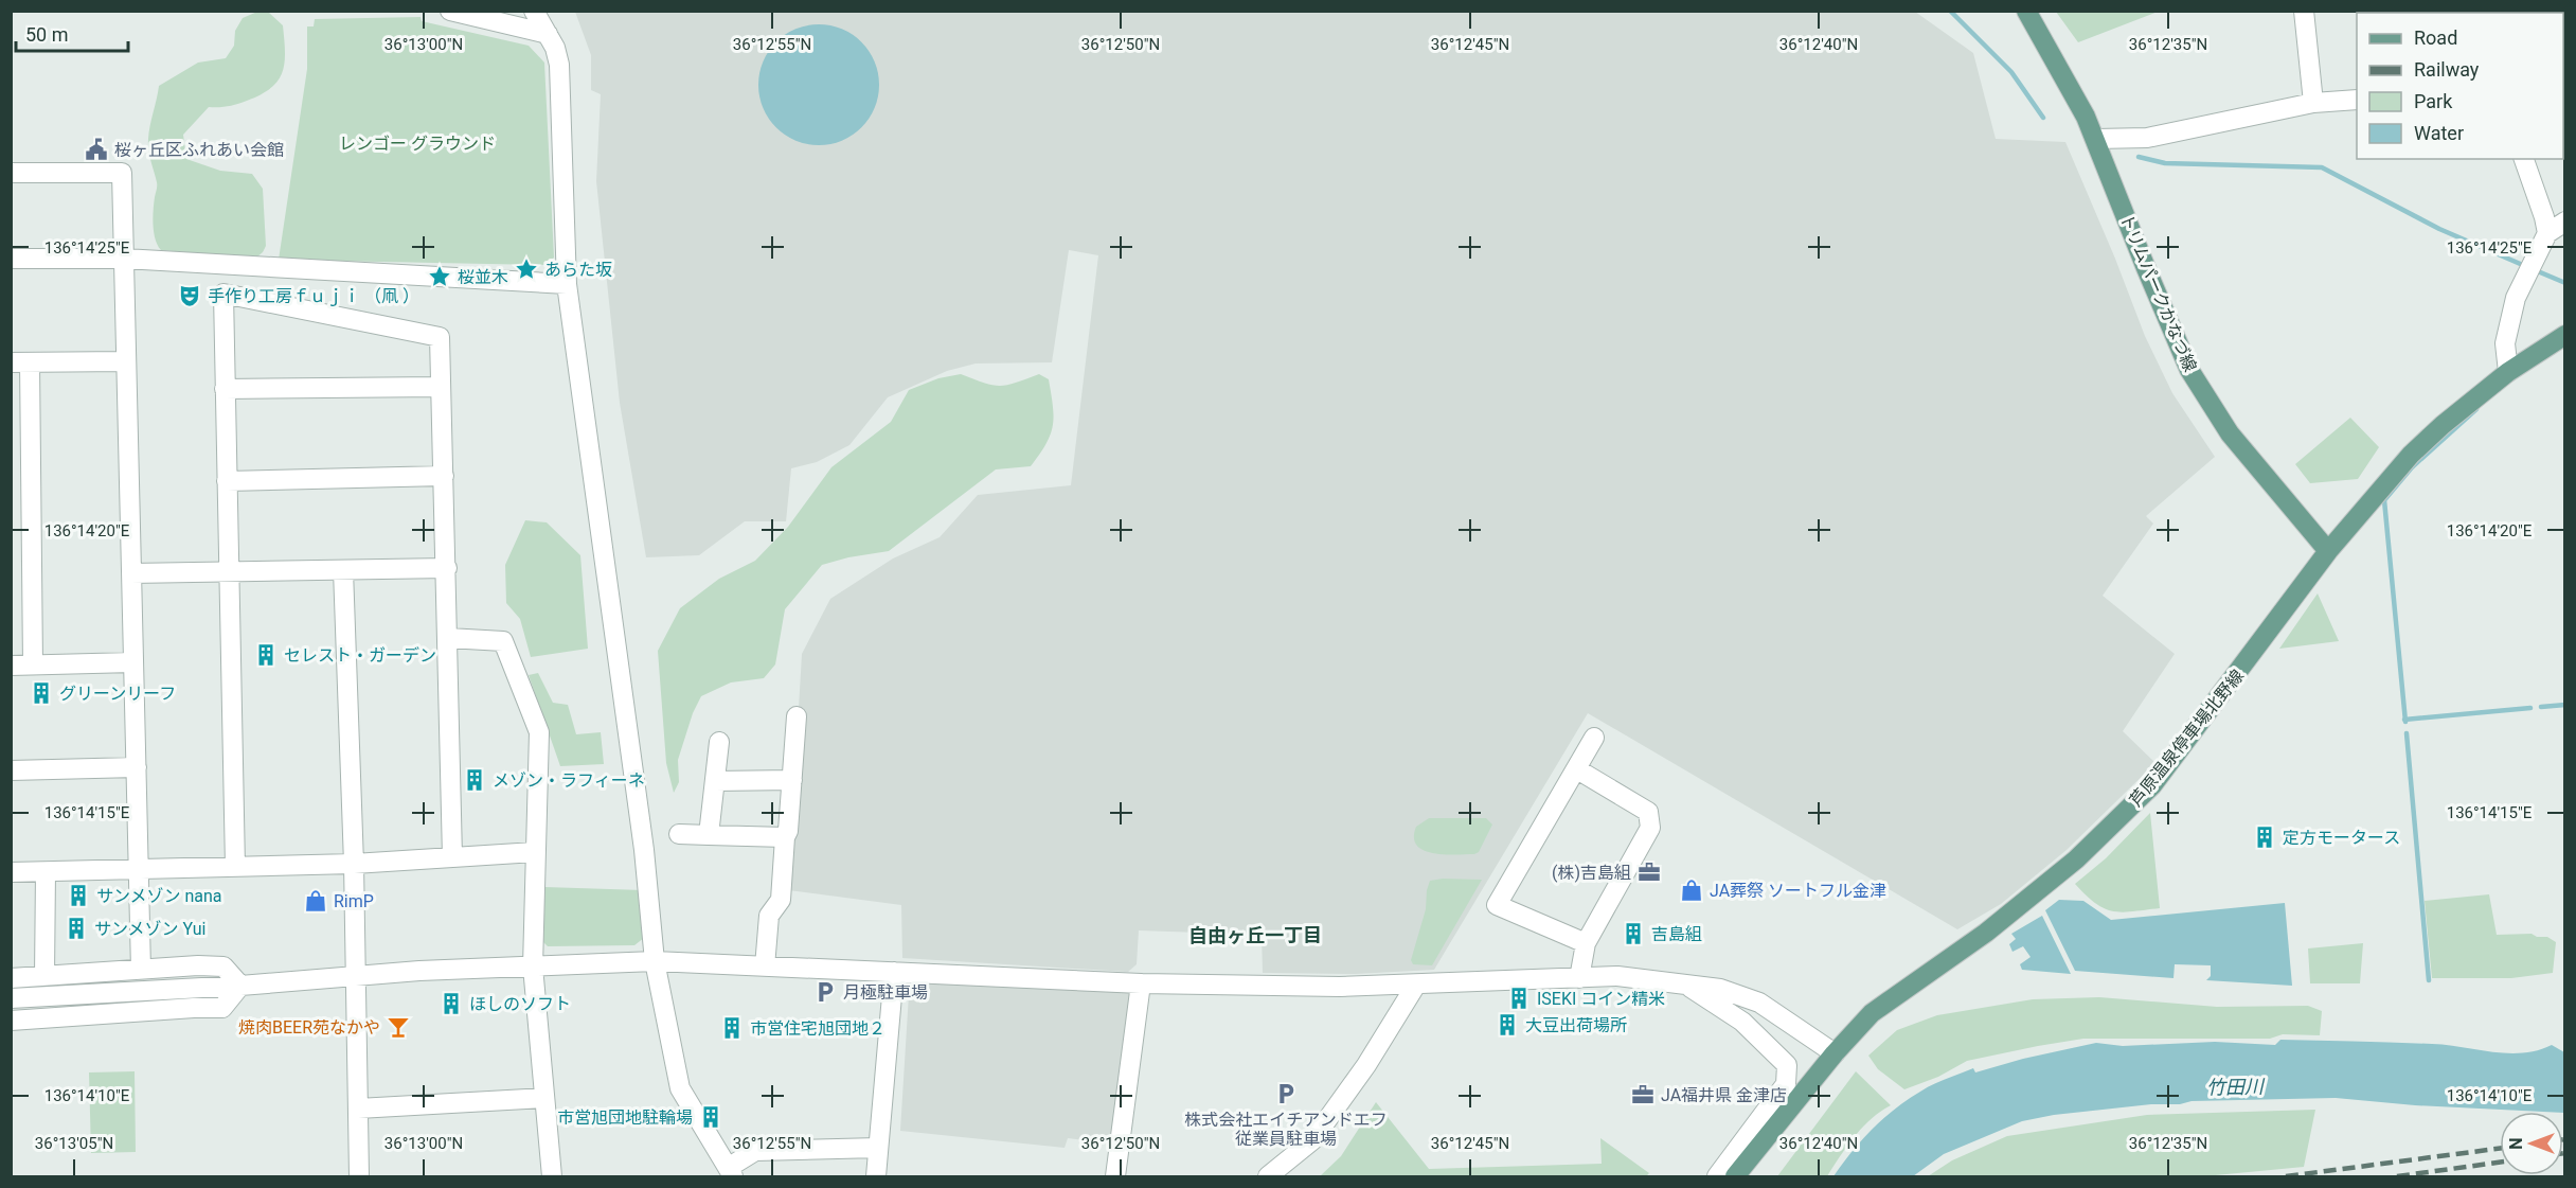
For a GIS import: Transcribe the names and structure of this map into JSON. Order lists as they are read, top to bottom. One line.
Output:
{"streets":{"main road":["トリムパークかなづ線","芦原温泉停車場北野線"]},"crossings":[["トリムパークかなづ線","芦原温泉停車場北野線"]],"districts":["自由ヶ丘一丁目"],"water":["竹田川"],"parks":["レンゴー グラウンド"],"places":{"public building":["桜ヶ丘区ふれあい会館"],"place":["あらた坂","桜並木"],"theatre":["手作り工房ｆｕｊｉ （凧 ）"],"building":["セレスト・ガーデン","グリーンリーフ","メゾン・ラフィーネ","定方モータース","サンメゾン nana","サンメゾン Yui","吉島組","ISEKI コイン精米","ほしのソフト","大豆出荷場所","市営住宅旭団地２","市営旭団地駐輪場"],"office":["(株)吉島組","JA福井県 金津店"],"shop":["JA葬祭 ソートフル金津","RimP"],"parking":["月極駐車場","株式会社エイチアンドエフ 従業員駐車場"],"bar":["焼肉BEER苑なかや"]},"legend":["Road","Railway","Park","Water"],"scale_bar":"50 m","north":"left","coordinates":["36°13'00\"N","36°12'55\"N","36°12'50\"N","36°12'45\"N","36°12'40\"N","36°12'35\"N","136°14'25\"E","136°14'20\"E","136°14'15\"E","136°14'10\"E","36°13'05\"N"]}
